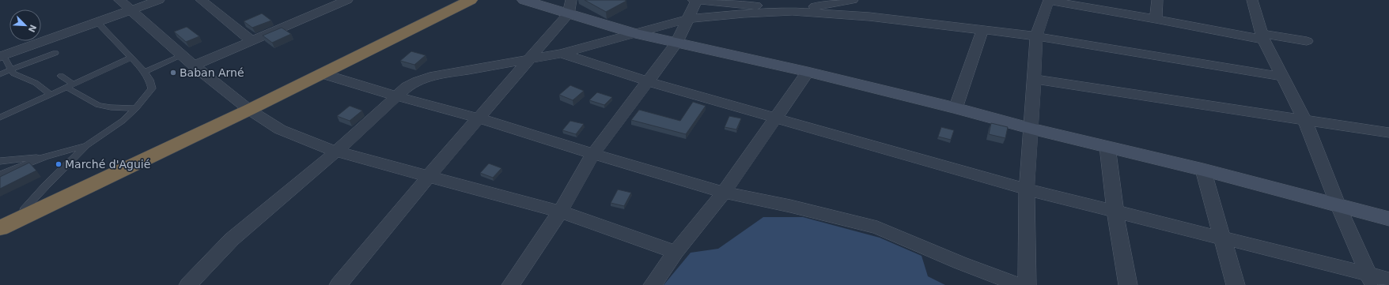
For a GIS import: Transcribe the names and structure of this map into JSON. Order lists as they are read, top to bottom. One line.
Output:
{"places":["Baban Arné","Marché d'Aguié"],"north":"bottom right"}
